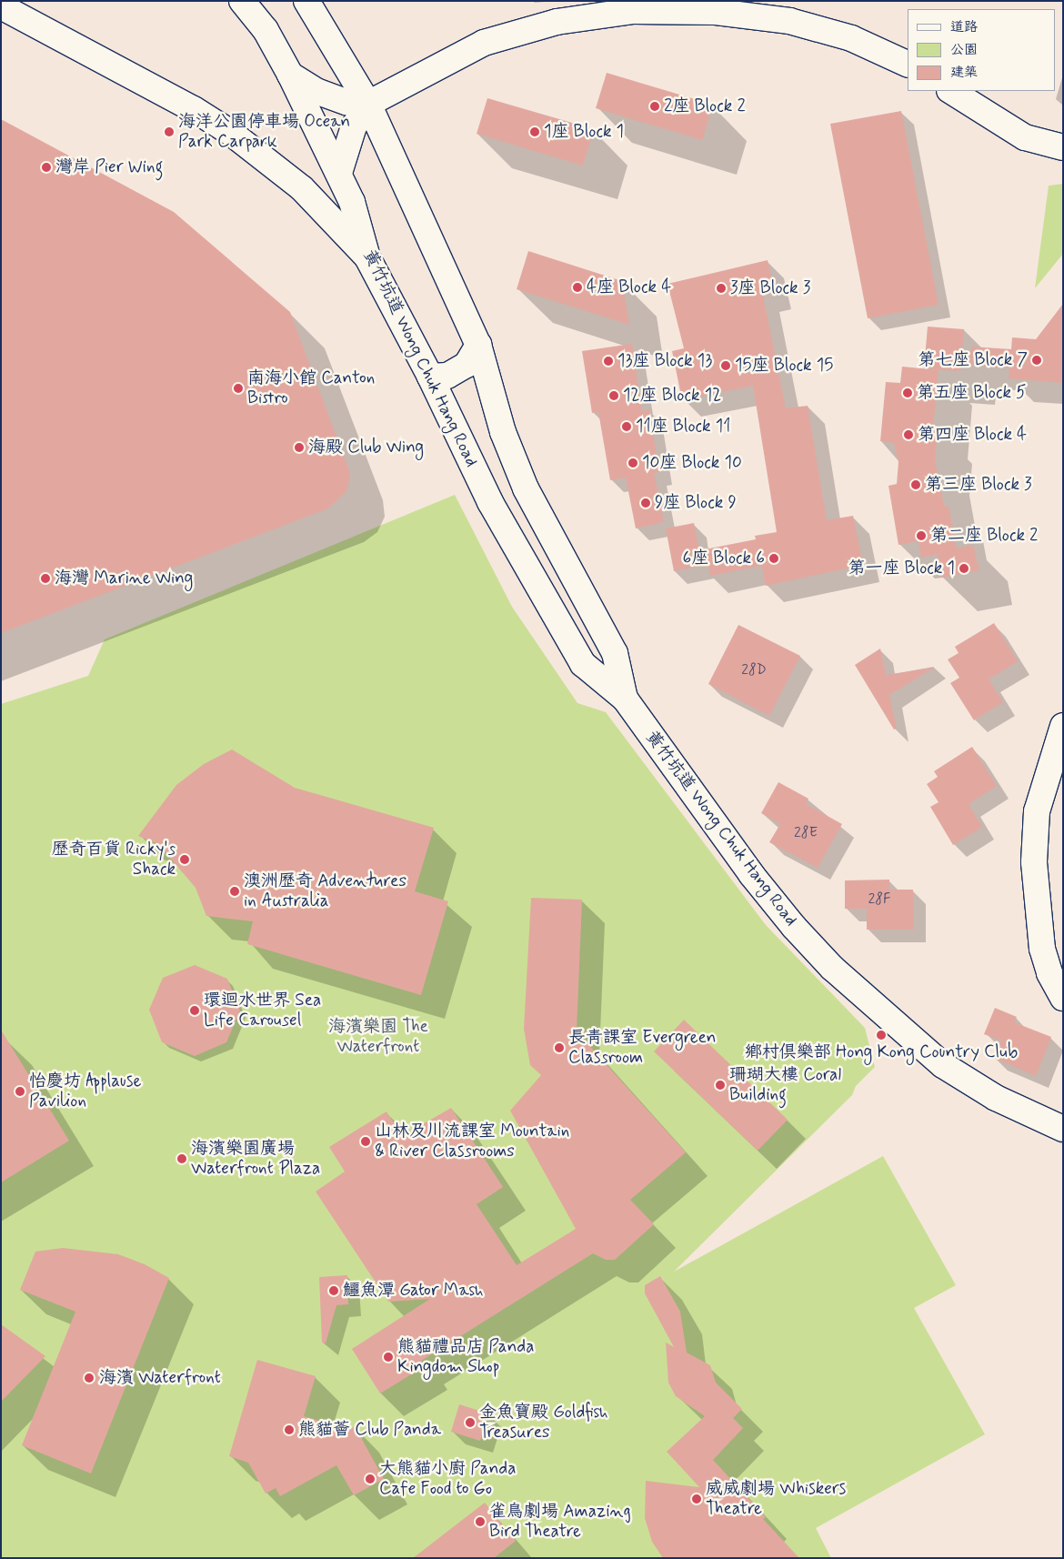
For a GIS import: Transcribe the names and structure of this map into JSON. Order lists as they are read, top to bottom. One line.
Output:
{"streets":{"main road":["黃竹坑道 Wong Chuk Hang Road"]},"parks":["海濱樂園 The Waterfront"],"places":["2座 Block 2","海洋公園停車場 Ocean Park Carpark","1座 Block 1","灣岸 Pier Wing","4座 Block 4","3座 Block 3","第七座 Block 7","13座 Block 13","15座 Block 15","南海小館 Canton Bistro","第五座 Block 5","12座 Block 12","11座 Block 11","第四座 Block 4","海殿 Club Wing","10座 Block 10","第三座 Block 3","9座 Block 9","第二座 Block 2","6座 Block 6","第一座 Block 1","海灣 Marine Wing","歷奇百貨 Ricky's Shack","澳洲歷奇 Adventures in Australia","環迴水世界 Sea Life Carousel","鄉村俱樂部 Hong Kong Country Club","長青課室 Evergreen Classroom","珊瑚大樓 Coral Building","怡慶坊 Applause Pavilion","山林及川流課室 Mountain & River Classrooms","海濱樂園廣場 Waterfront Plaza","鱷魚潭 Gator Mash","熊貓禮品店 Panda Kingdom Shop","海濱 Waterfront","金魚寶殿 Goldfish Treasures","熊貓薈 Club Panda","大熊貓小廚 Panda Cafe Food to Go","威威劇場 Whiskers Theatre","雀鳥劇場 Amazing Bird Theatre"],"house_numbers":["28D","28E","28F"],"legend":["道路","公園","建築"]}
